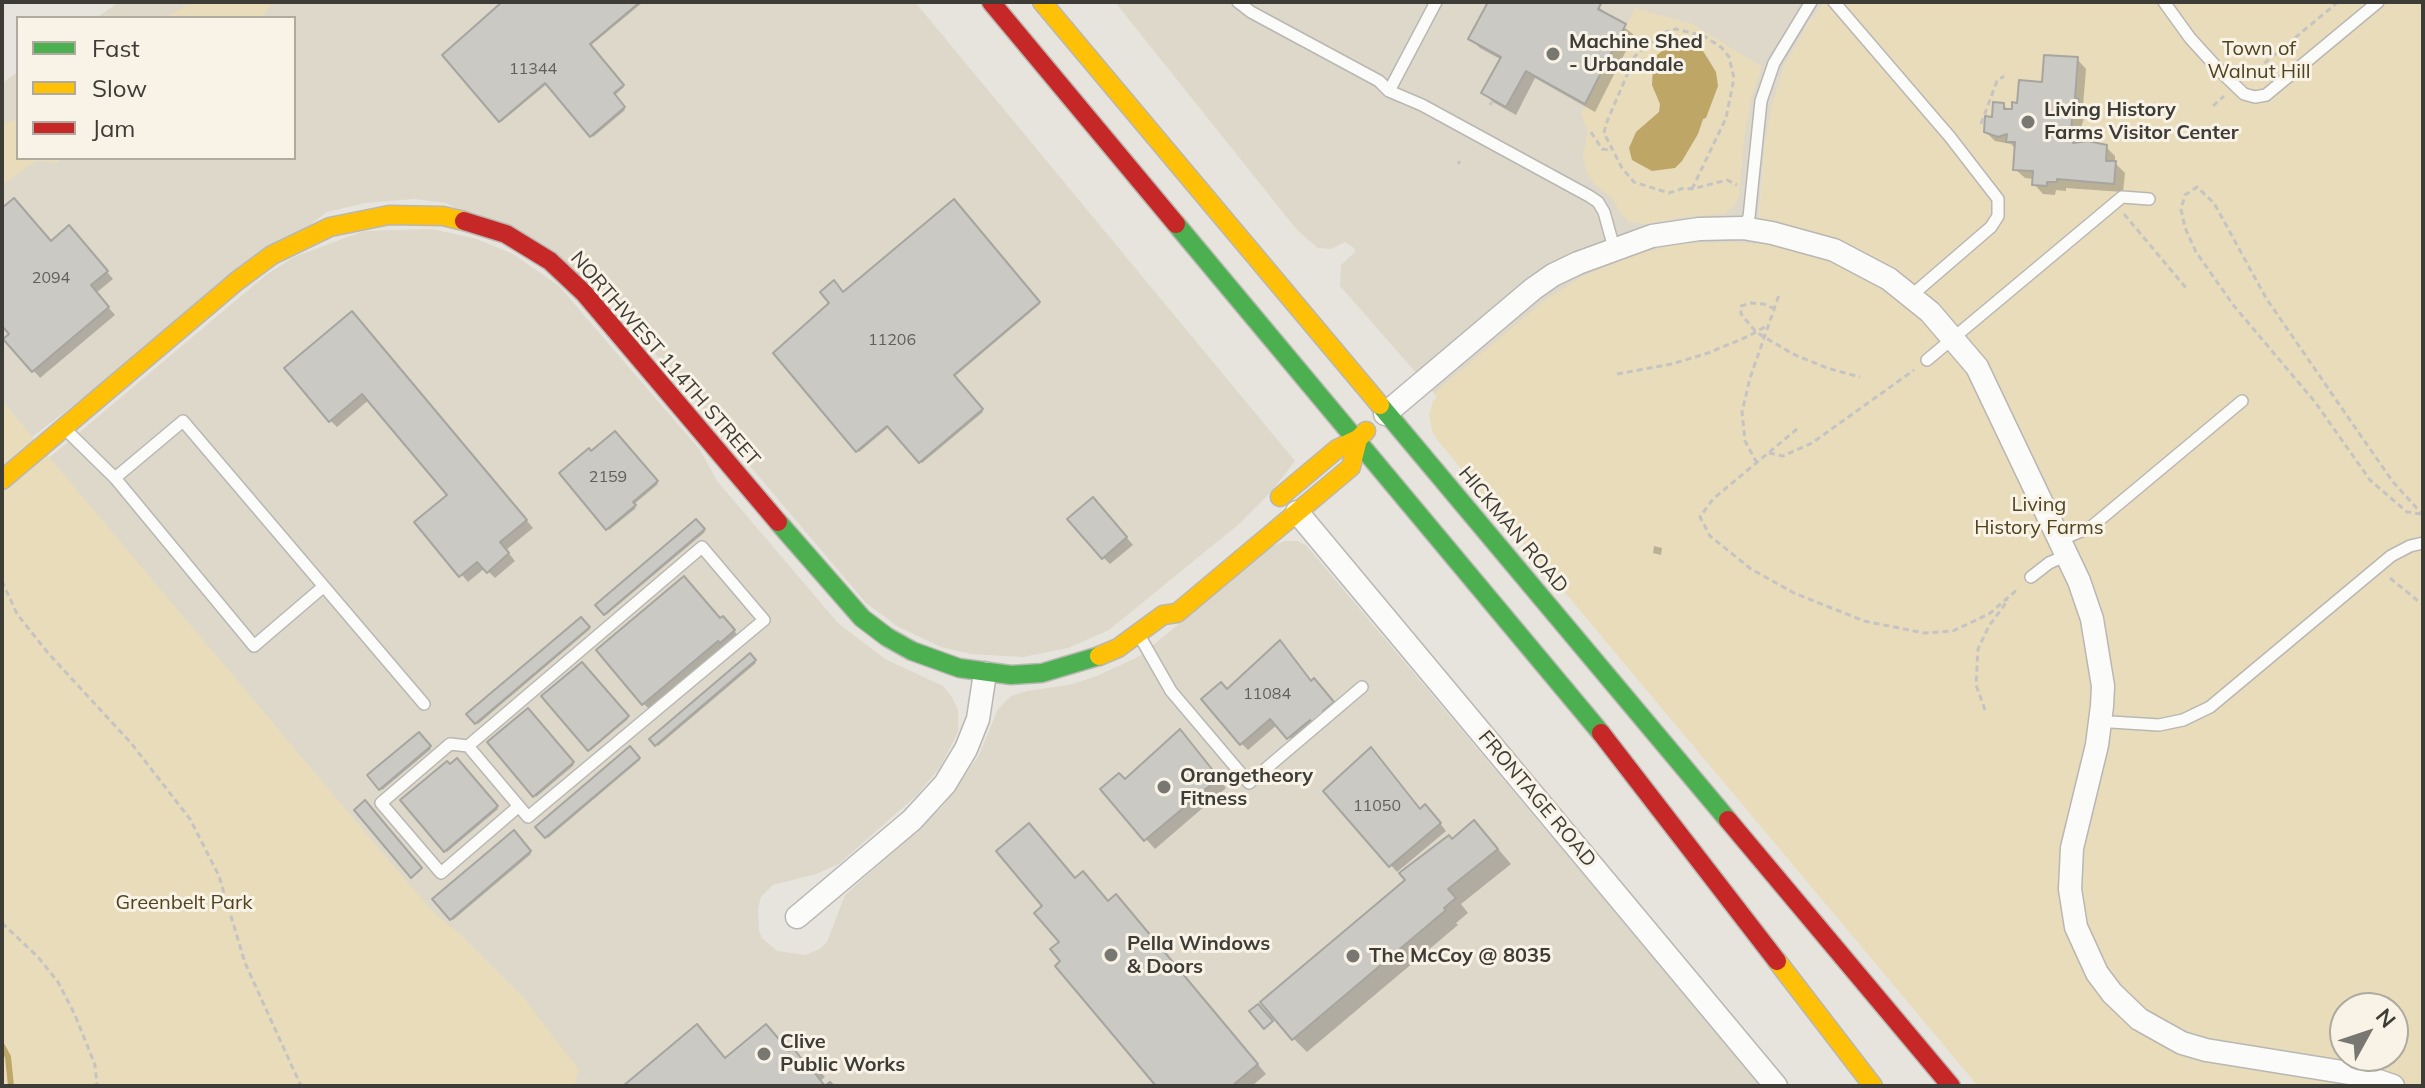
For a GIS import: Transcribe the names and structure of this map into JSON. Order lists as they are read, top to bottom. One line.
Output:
{"streets":{"main road":["NORTHWEST 114TH STREET","HICKMAN ROAD"],"street":["FRONTAGE ROAD"]},"crossings":[["NORTHWEST 114TH STREET","FRONTAGE ROAD"]],"parks":["Town of Walnut Hill","Living History Farms","Greenbelt Park"],"places":["Machine Shed - Urbandale","Living History Farms Visitor Center","Orangetheory Fitness","Pella Windows & Doors","The McCoy @ 8035","Clive Public Works"],"house_numbers":["11344","2094","11206","2159","11084","11050"],"legend":["Fast","Slow","Jam"],"north":"top right"}
